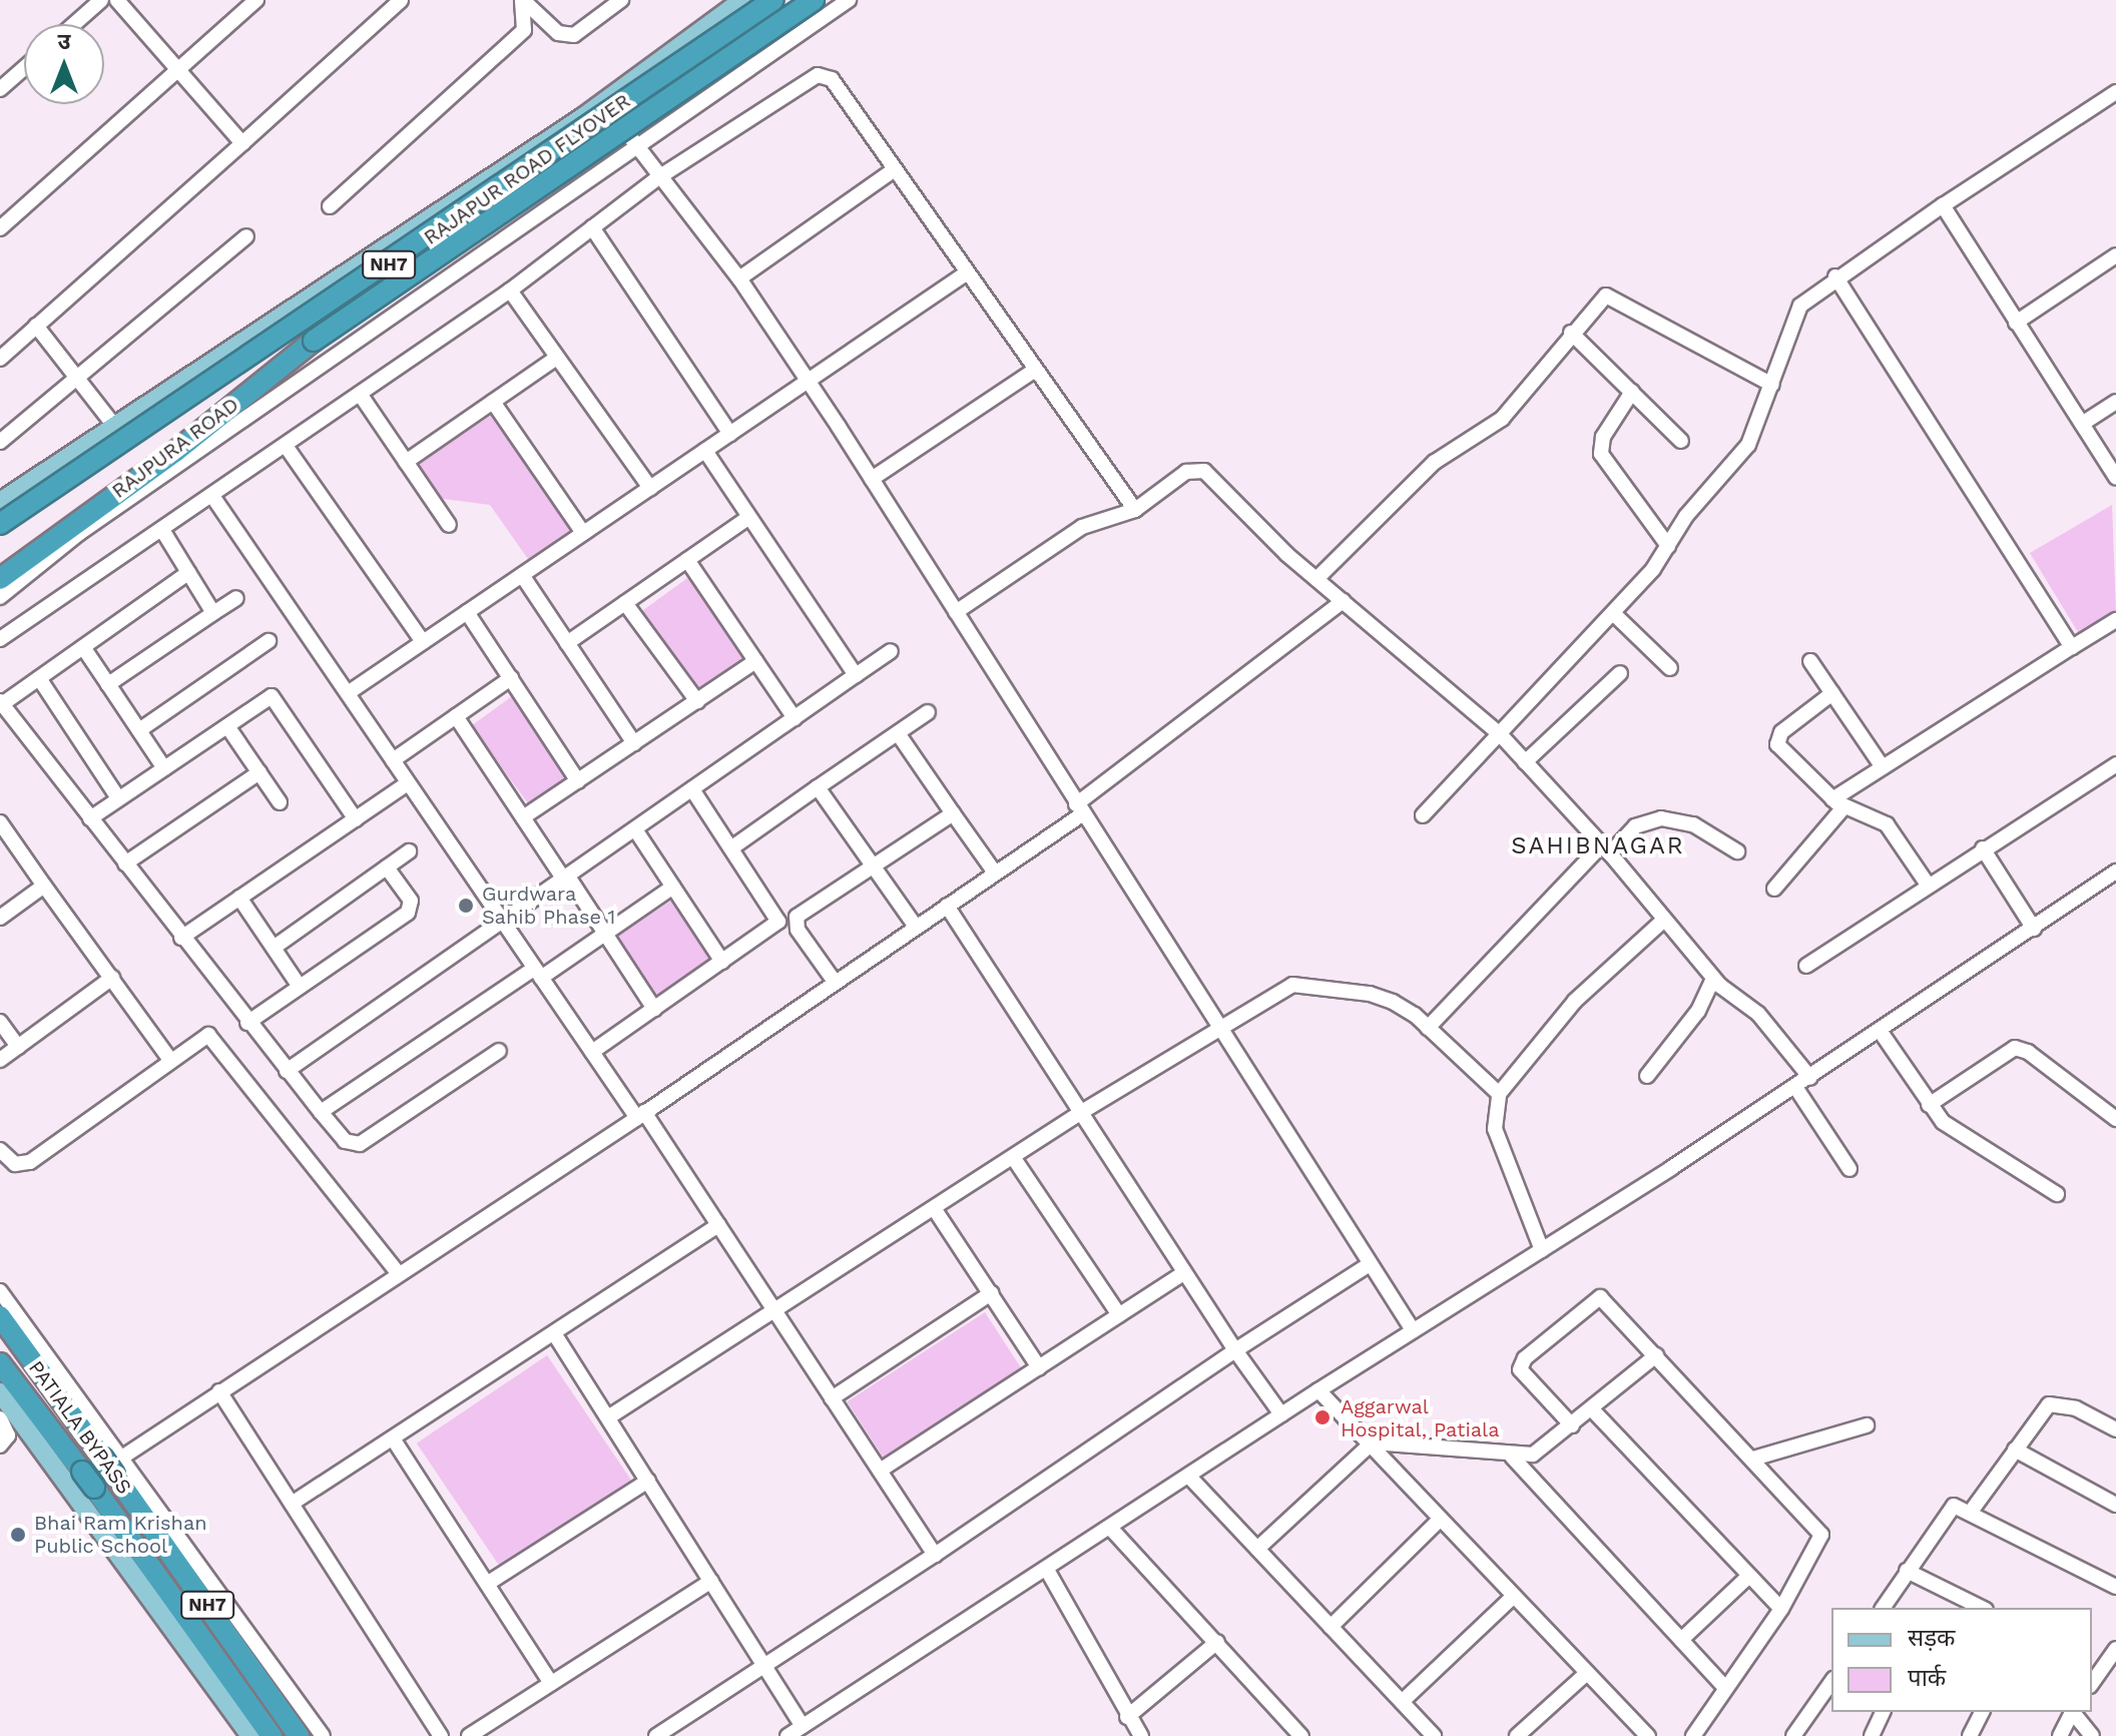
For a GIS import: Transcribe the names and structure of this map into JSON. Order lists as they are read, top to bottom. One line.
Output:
{"streets":{"highway":["RAJAPUR ROAD FLYOVER","NH7","RAJPURA ROAD","PATIALA BYPASS"]},"crossings":[["RAJAPUR ROAD FLYOVER","RAJPURA ROAD"]],"districts":["SAHIBNAGAR"],"places":["Gurdwara Sahib Phase 1","Aggarwal Hospital, Patiala","Bhai Ram Krishan Public School"],"legend":["सड़क","पार्क"],"north":"top"}
